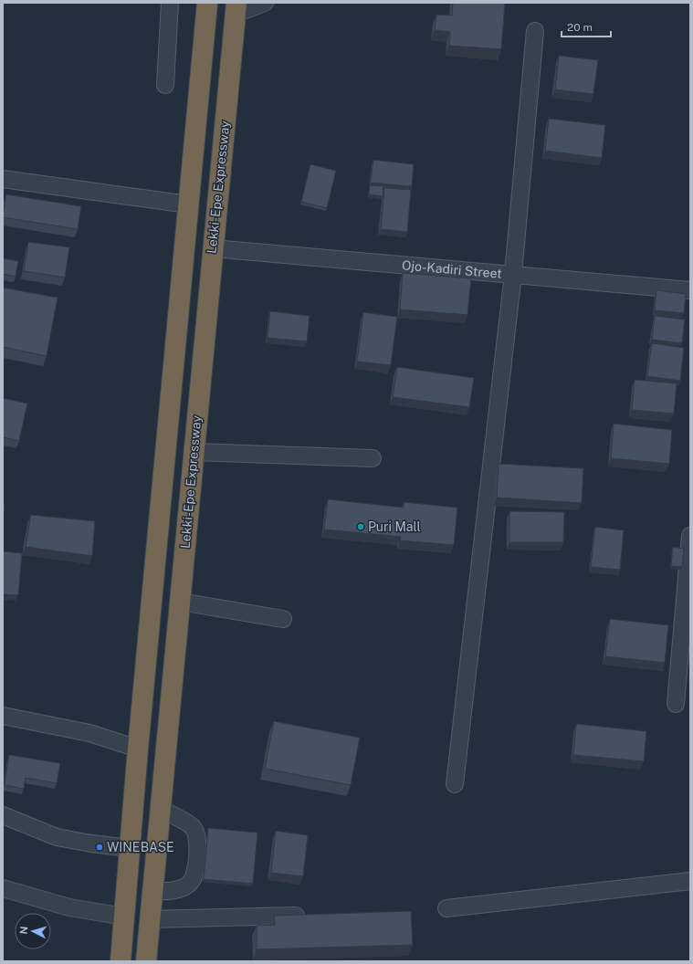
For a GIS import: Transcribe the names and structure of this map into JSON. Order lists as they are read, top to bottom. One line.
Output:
{"streets":{"highway":["Lekki-Epe Expressway"],"street":["Ojo-Kadiri Street"]},"crossings":[["Lekki-Epe Expressway","Ojo-Kadiri Street"]],"places":["Puri Mall","WINEBASE"],"scale_bar":"20 m","north":"left"}
